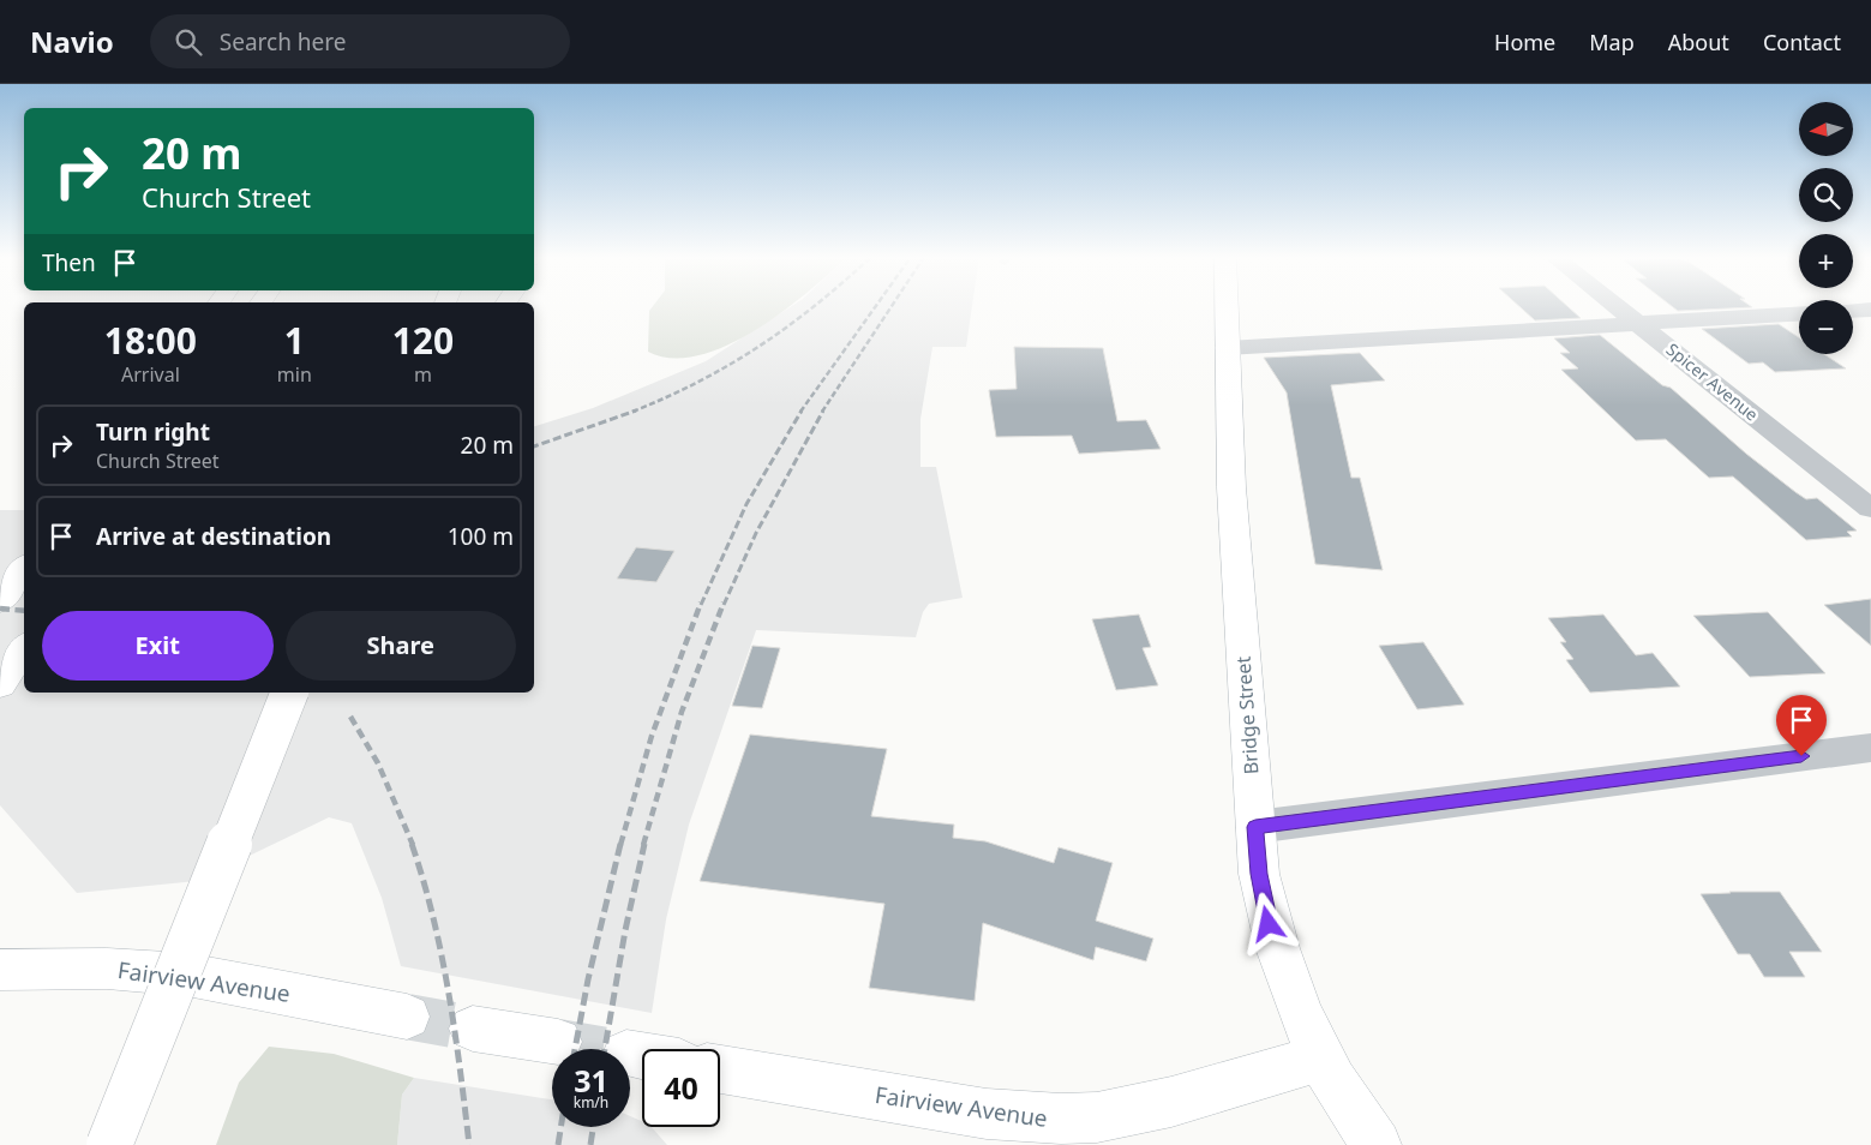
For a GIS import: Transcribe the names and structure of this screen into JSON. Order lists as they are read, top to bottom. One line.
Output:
{"streets":{"main road":["Bridge Street","Fairview Avenue"],"street":["Spicer Avenue"]},"crossings":[["Bridge Street","Fairview Avenue"]],"north":"left","page":{"header":"Navio","search":"Search here","nav":["Home","Map","About","Contact"],"map_buttons":["+","−"],"turn":["20 m","Church Street"],"then":"Then","eta":["18:00","Arrival","1","min","120","m"],"list":[{"name":"Turn right","note":"Church Street","value":"20 m"},{"name":"Arrive at destination","value":"100 m"}],"buttons":["Exit","Share"],"speed":"31 km/h","limit":"40"}}
